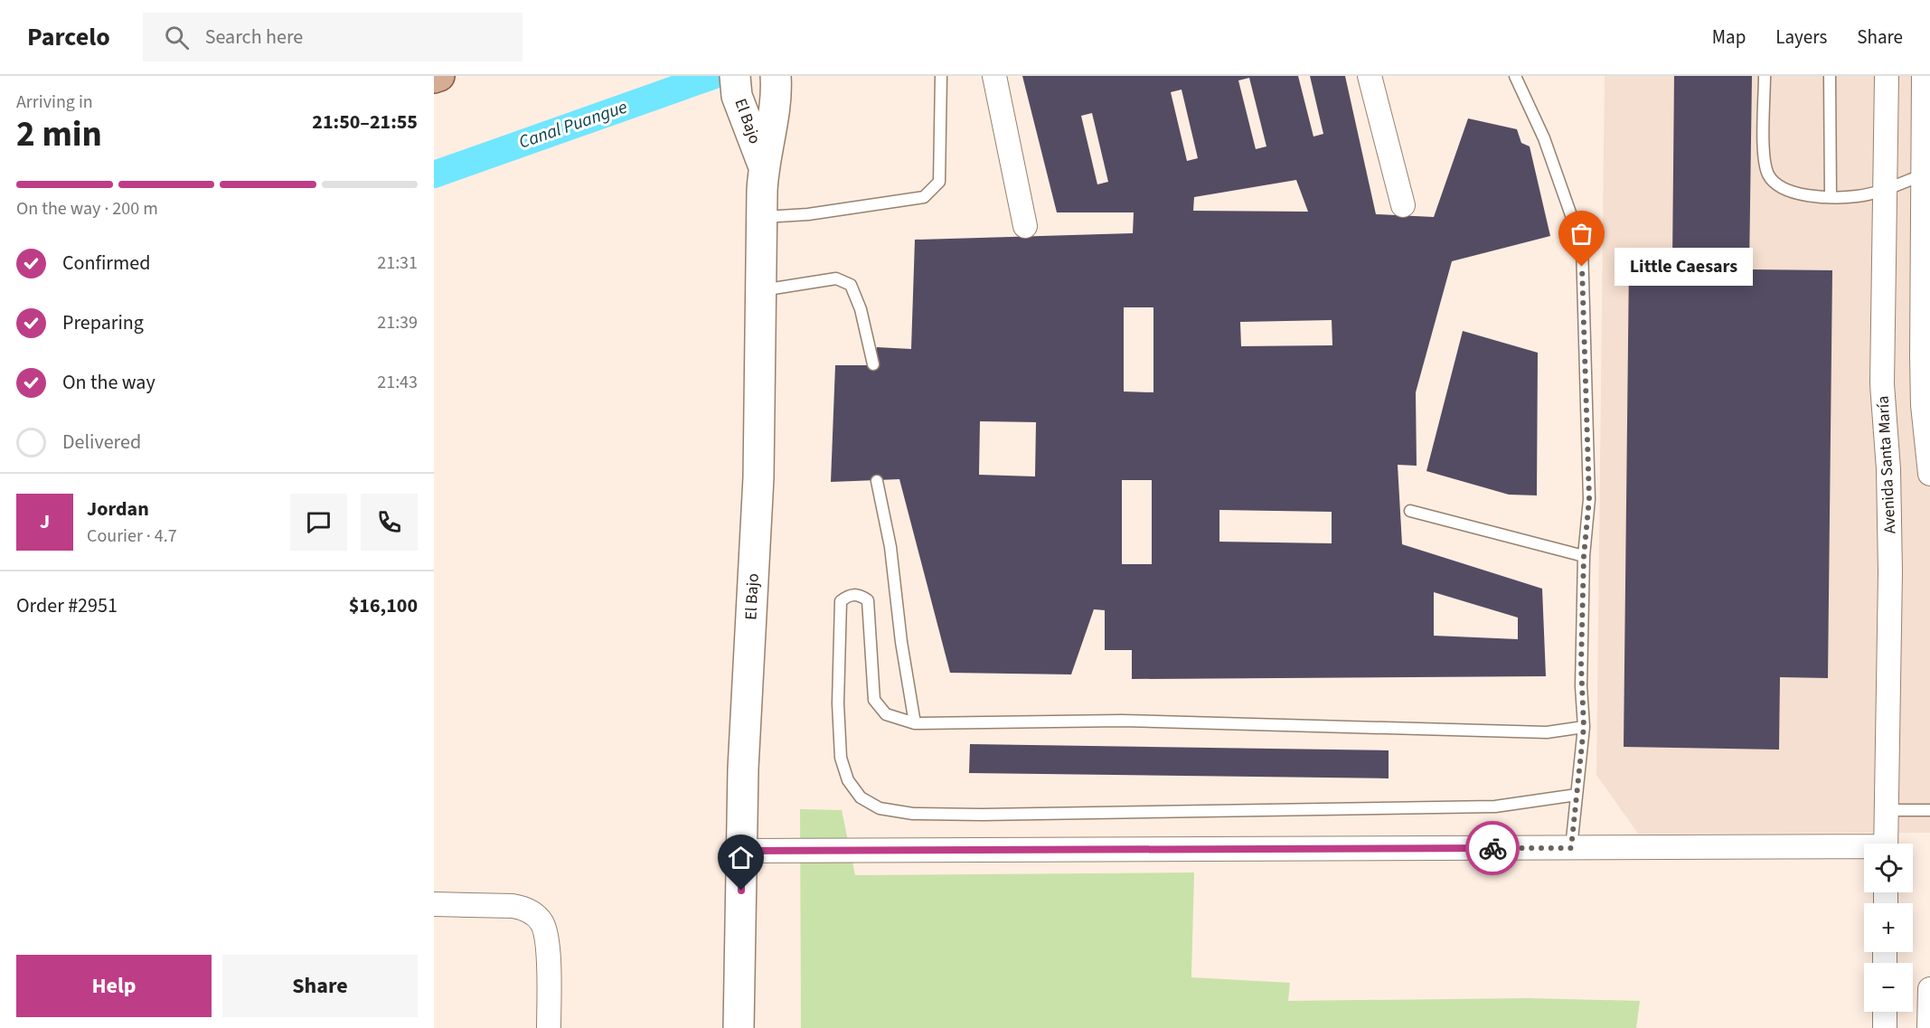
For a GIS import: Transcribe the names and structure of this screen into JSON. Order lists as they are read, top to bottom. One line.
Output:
{"streets":{"street":["El Bajo","Avenida Santa María"]},"water":["Canal Puangue"],"places":["Little Caesars"],"page":{"header":"Parcelo","search":"Search here","nav":["Map","Layers","Share"],"heading":["2 min","Arriving in","21:50–21:55"],"panel":["Jordan","Courier · 4.7","Order #2951","$16,100"],"bar":"On the way · 200 m","list":[["Confirmed","21:31"],["Preparing","21:39"],["On the way","21:43"],"Delivered"],"bubble":"Little Caesars","round":"J","map_buttons":["+","−"],"buttons":["Help","Share"]}}
